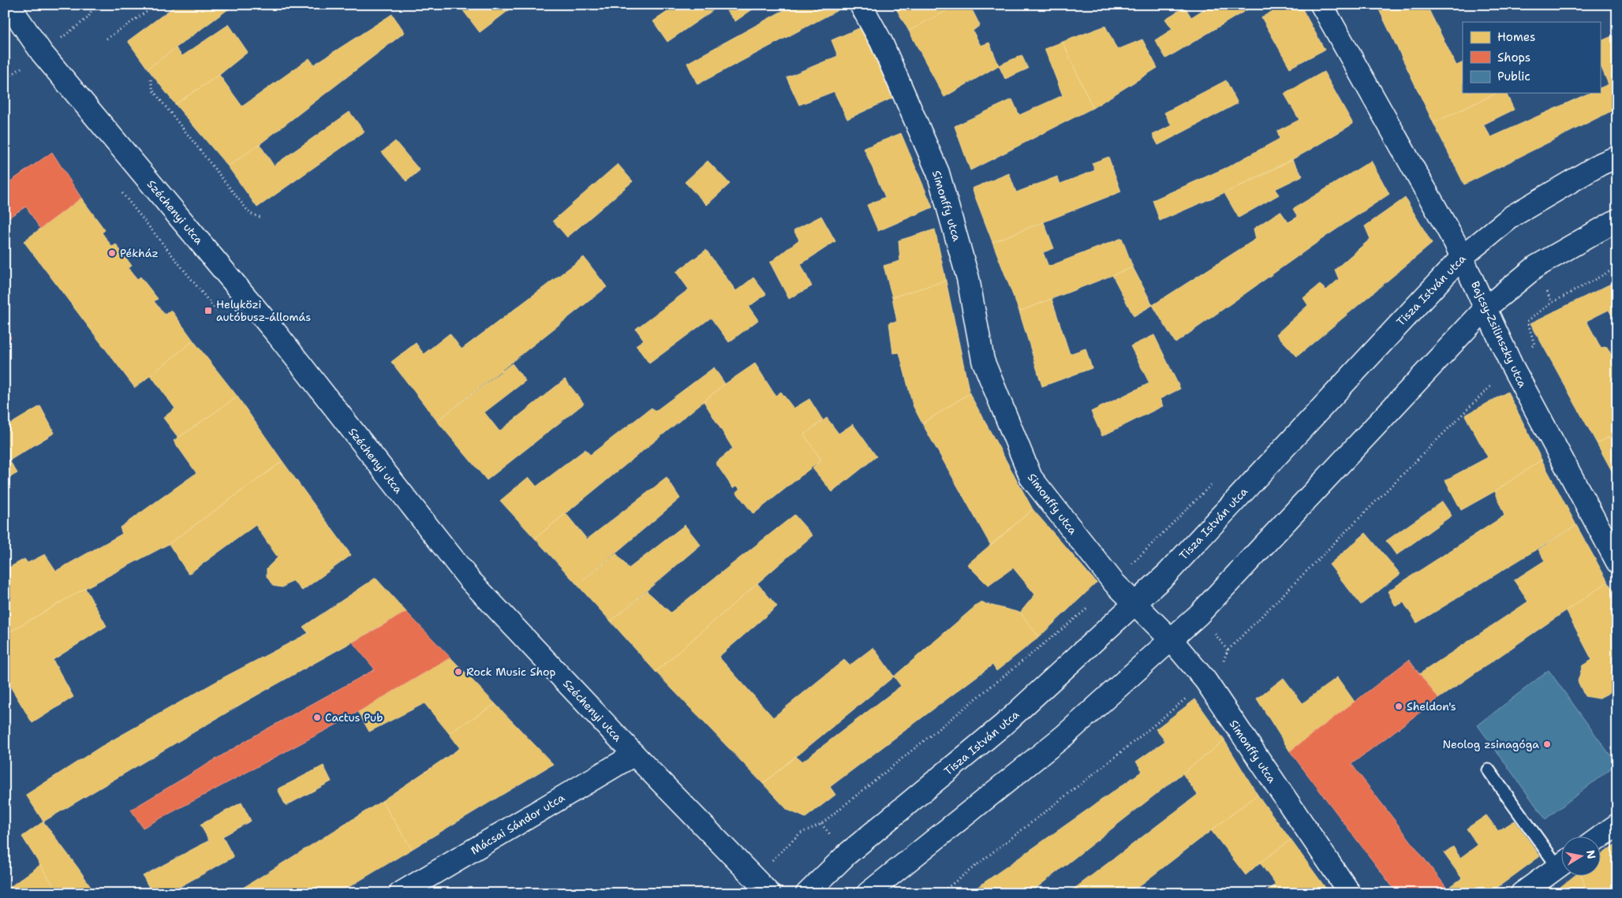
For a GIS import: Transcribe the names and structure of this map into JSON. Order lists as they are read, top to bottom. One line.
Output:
{"streets":{"street":["Simonffy utca","Széchenyi utca","Tisza István utca","Bajcsy-Zsilinszky utca","Mácsai Sándor utca"]},"crossings":[["Simonffy utca","Tisza István utca"],["Széchenyi utca","Mácsai Sándor utca"],["Tisza István utca","Bajcsy-Zsilinszky utca"]],"places":{"other":["Pékház","Rock Music Shop","Sheldon's","Cactus Pub","Neolog zsinagóga"],"transit":["Helyközi autóbusz-állomás"]},"legend":["Homes","Shops","Public"],"north":"right"}
